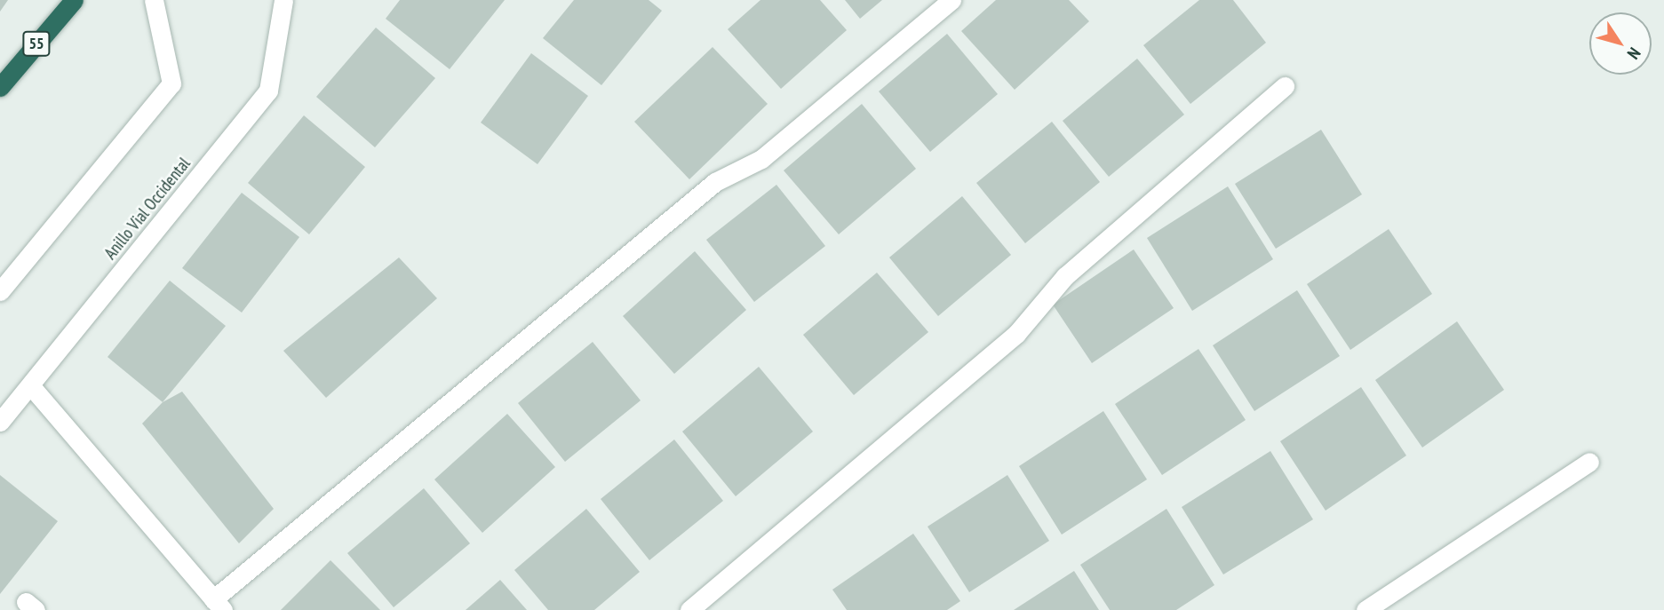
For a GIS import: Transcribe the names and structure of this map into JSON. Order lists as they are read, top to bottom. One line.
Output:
{"streets":{"highway":["55"],"street":["Anillo Vial Occidental"]},"north":"bottom right"}
